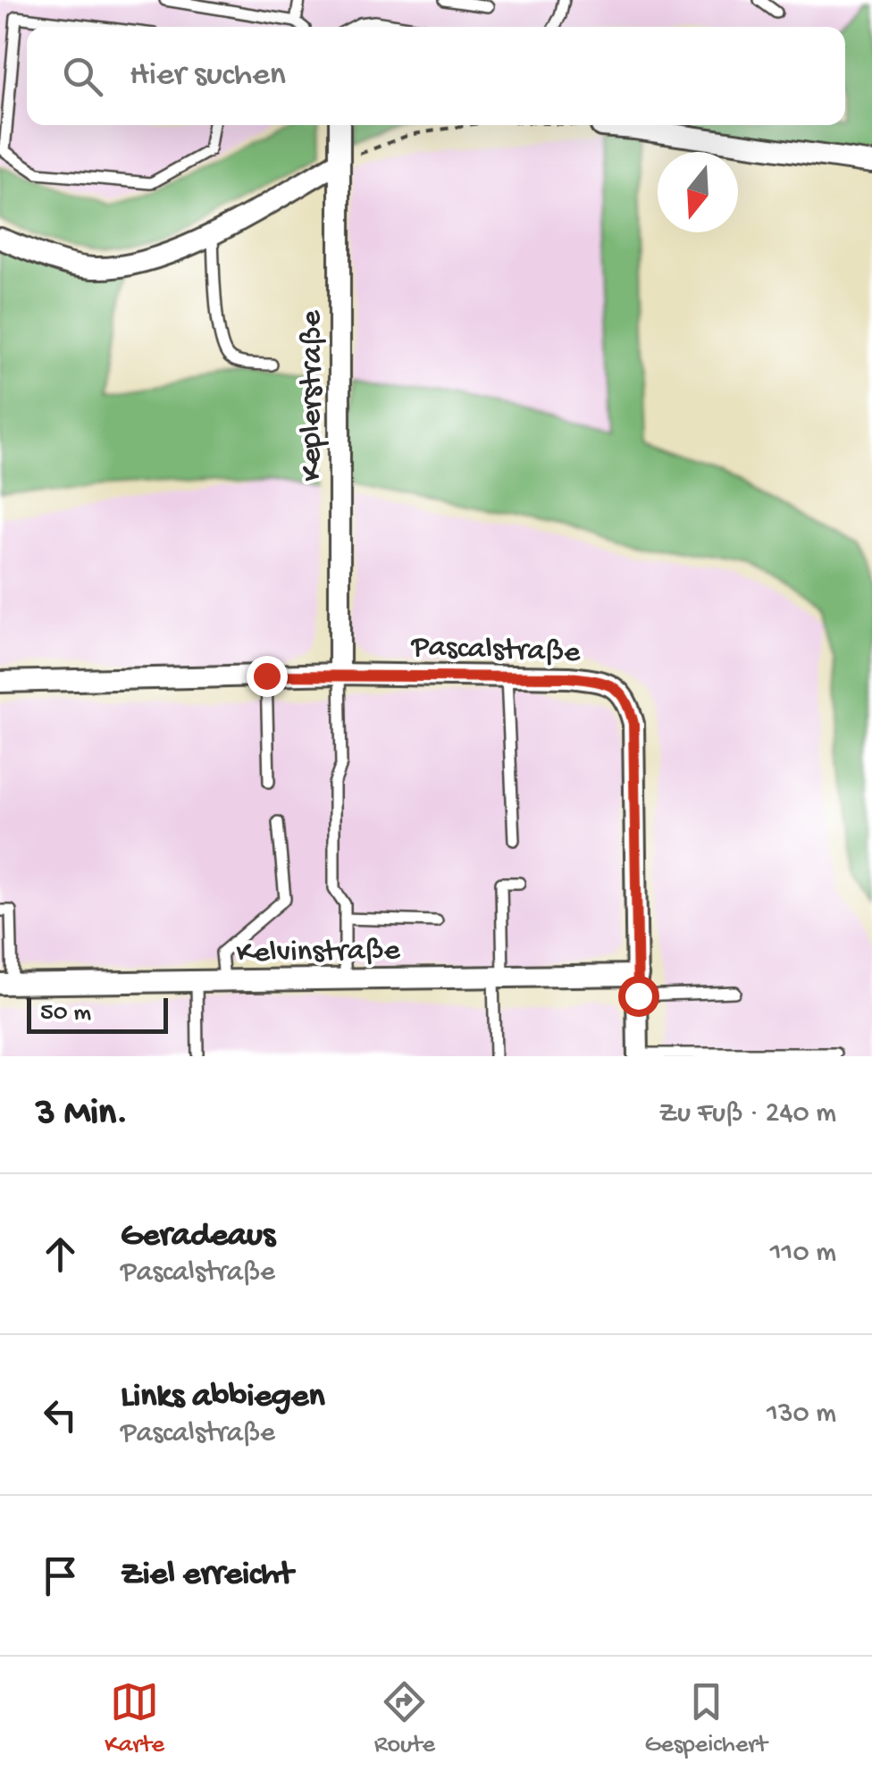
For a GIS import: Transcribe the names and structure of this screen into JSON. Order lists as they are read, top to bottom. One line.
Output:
{"streets":{"street":["Keplerstraße","Pascalstraße","Kelvinstraße"]},"crossings":[["Keplerstraße","Pascalstraße"],["Pascalstraße","Kelvinstraße"]],"scale_bar":"50 m","north":"bottom","page":{"search":"Hier suchen","scale":"50 m","heading":["3 Min.","Zu Fuß · 240 m"],"list":[["Geradeaus","Pascalstraße","110 m"],["Links abbiegen","Pascalstraße","130 m"],"Ziel erreicht"],"nav":["Karte","Route","Gespeichert"]}}
